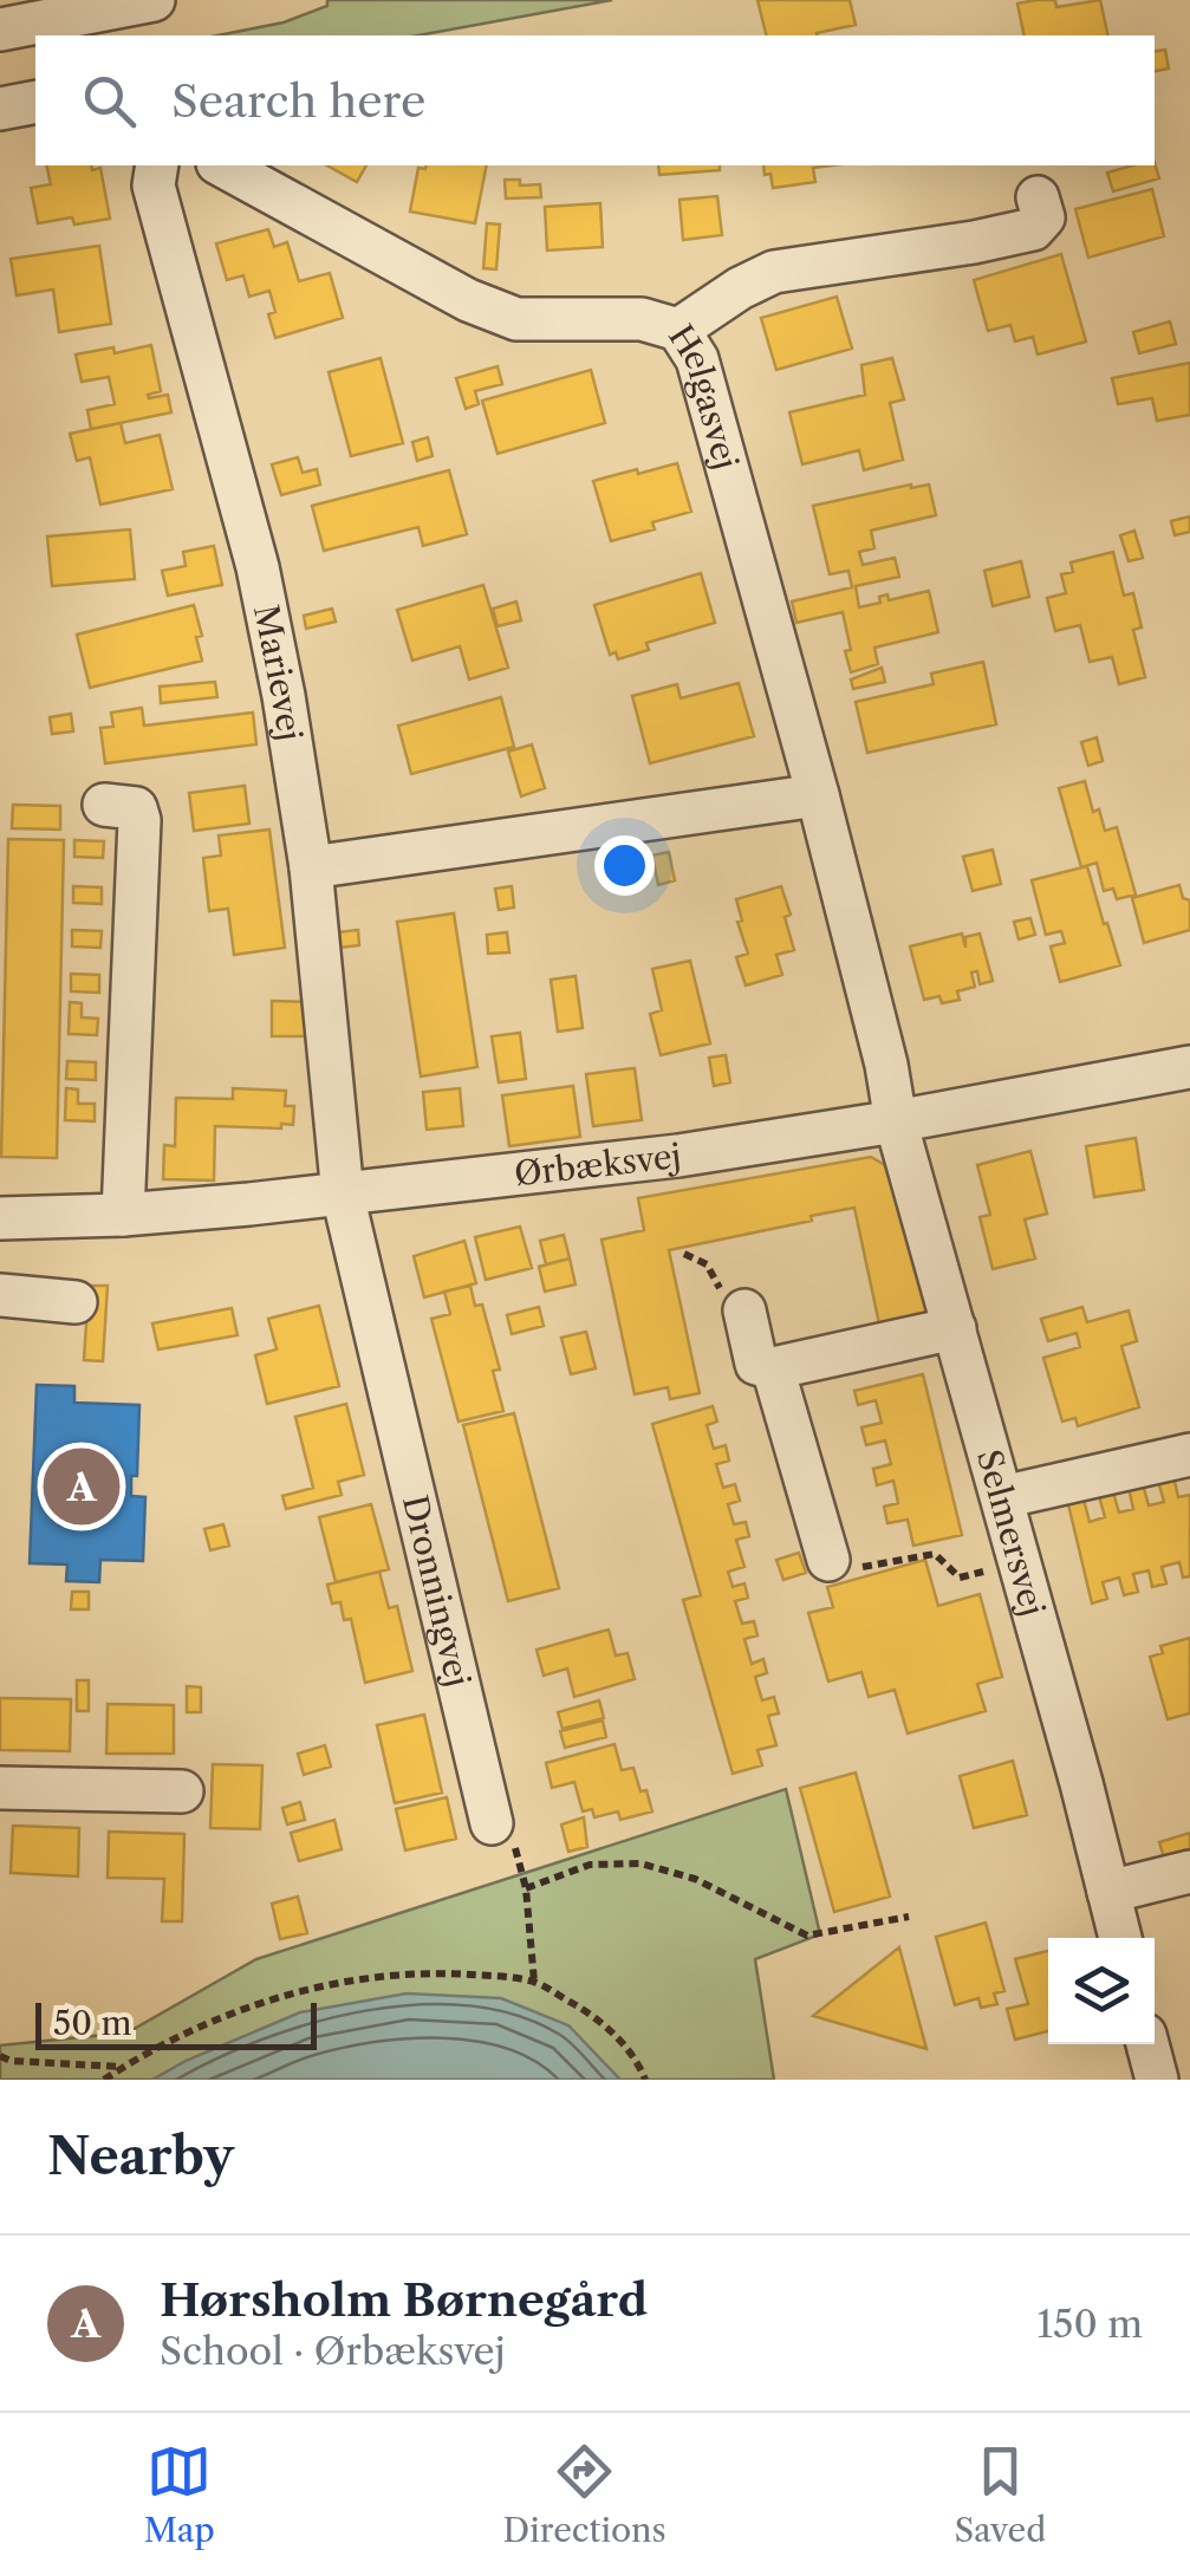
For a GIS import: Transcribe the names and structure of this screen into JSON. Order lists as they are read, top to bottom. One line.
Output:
{"streets":{"street":["Helgasvej","Marievej","Ørbæksvej","Selmersvej","Dronningvej"]},"crossings":[["Helgasvej","Ørbæksvej"],["Helgasvej","Selmersvej"],["Marievej","Ørbæksvej"],["Marievej","Dronningvej"],["Ørbæksvej","Selmersvej"],["Ørbæksvej","Dronningvej"]],"scale_bar":"50 m","page":{"search":"Search here","pins":"A","scale":"50 m","heading":"Nearby","list":[{"mark":"A","name":"Hørsholm Børnegård","note":"School · Ørbæksvej","value":"150 m"}],"nav":["Map","Directions","Saved"]}}
